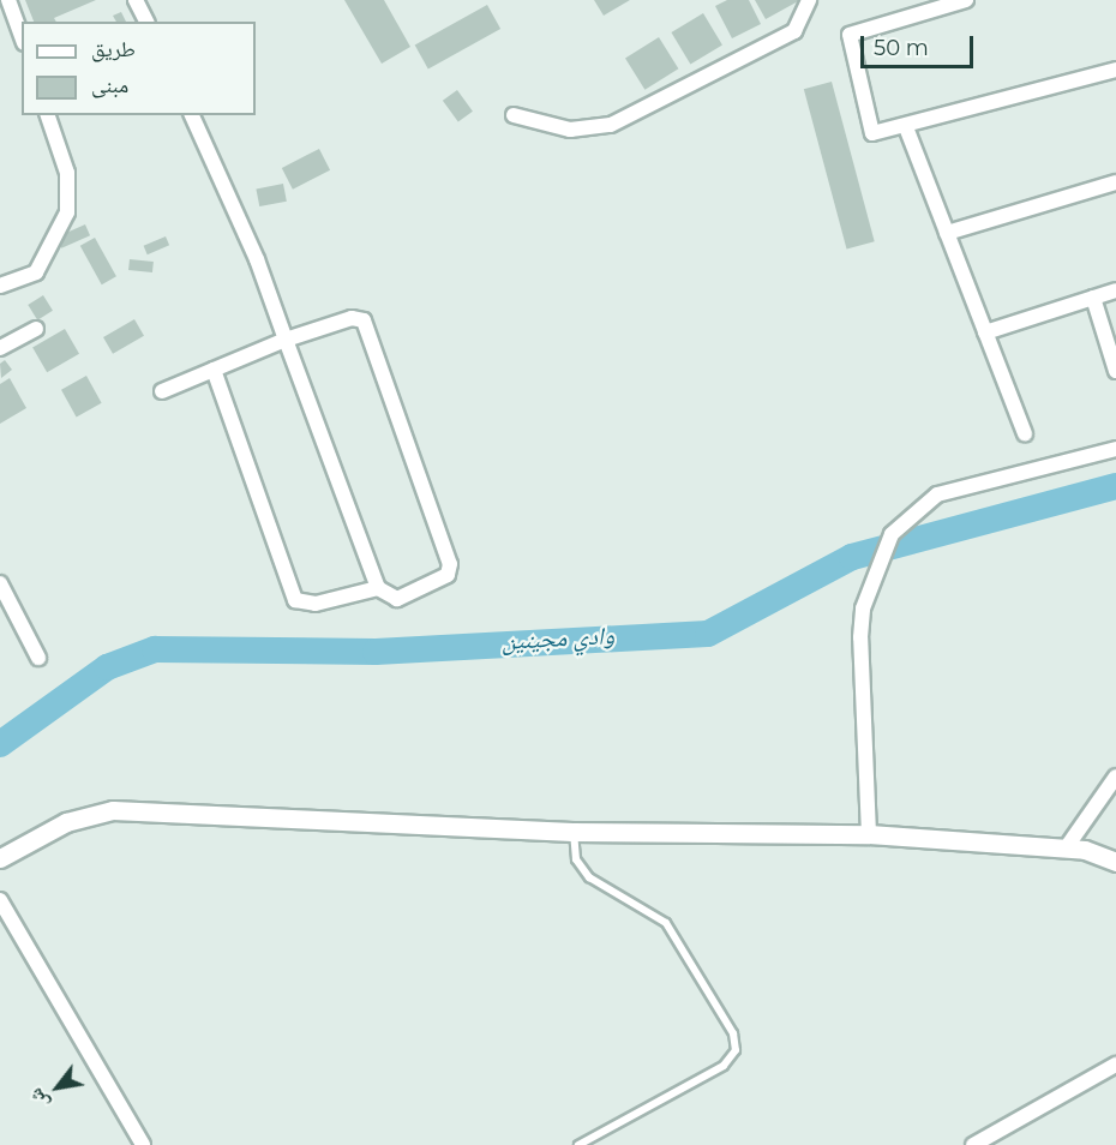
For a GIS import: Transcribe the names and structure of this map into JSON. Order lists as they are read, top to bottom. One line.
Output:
{"water":["وادي مجينين"],"legend":["طريق","مبنى"],"scale_bar":"50 m","north":"bottom left"}
